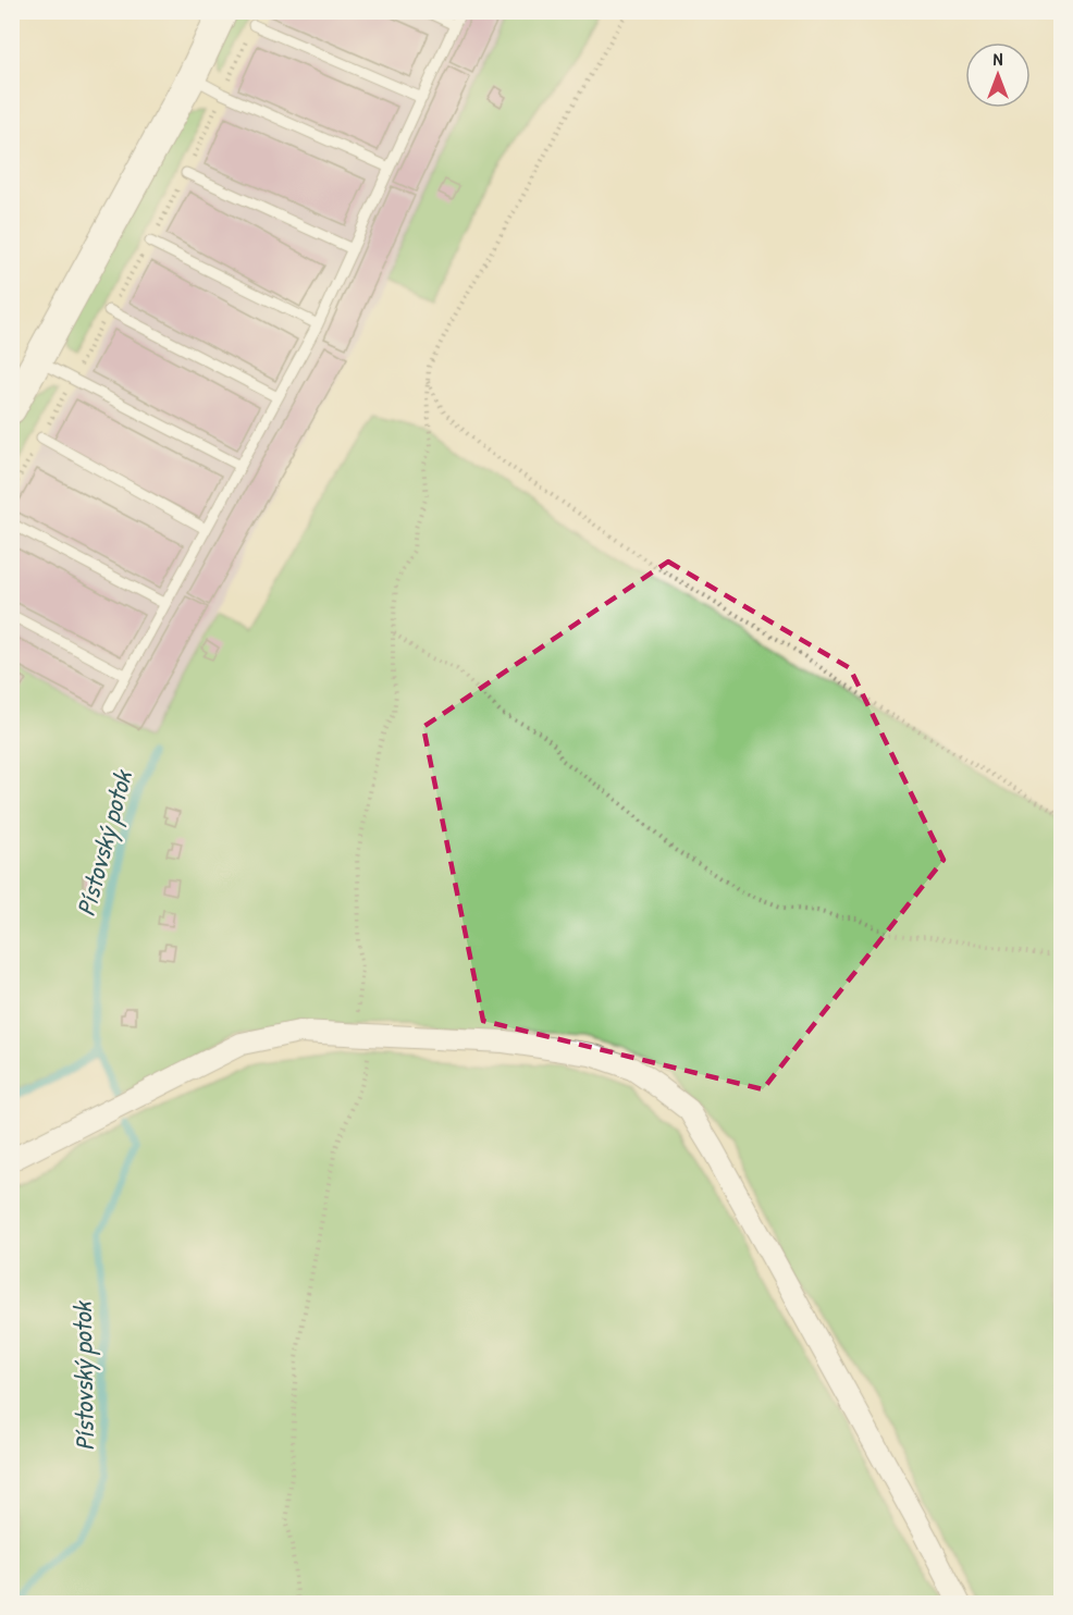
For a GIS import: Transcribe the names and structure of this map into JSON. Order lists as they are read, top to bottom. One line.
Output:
{"water":["Pístovský potok"],"north":"top"}
